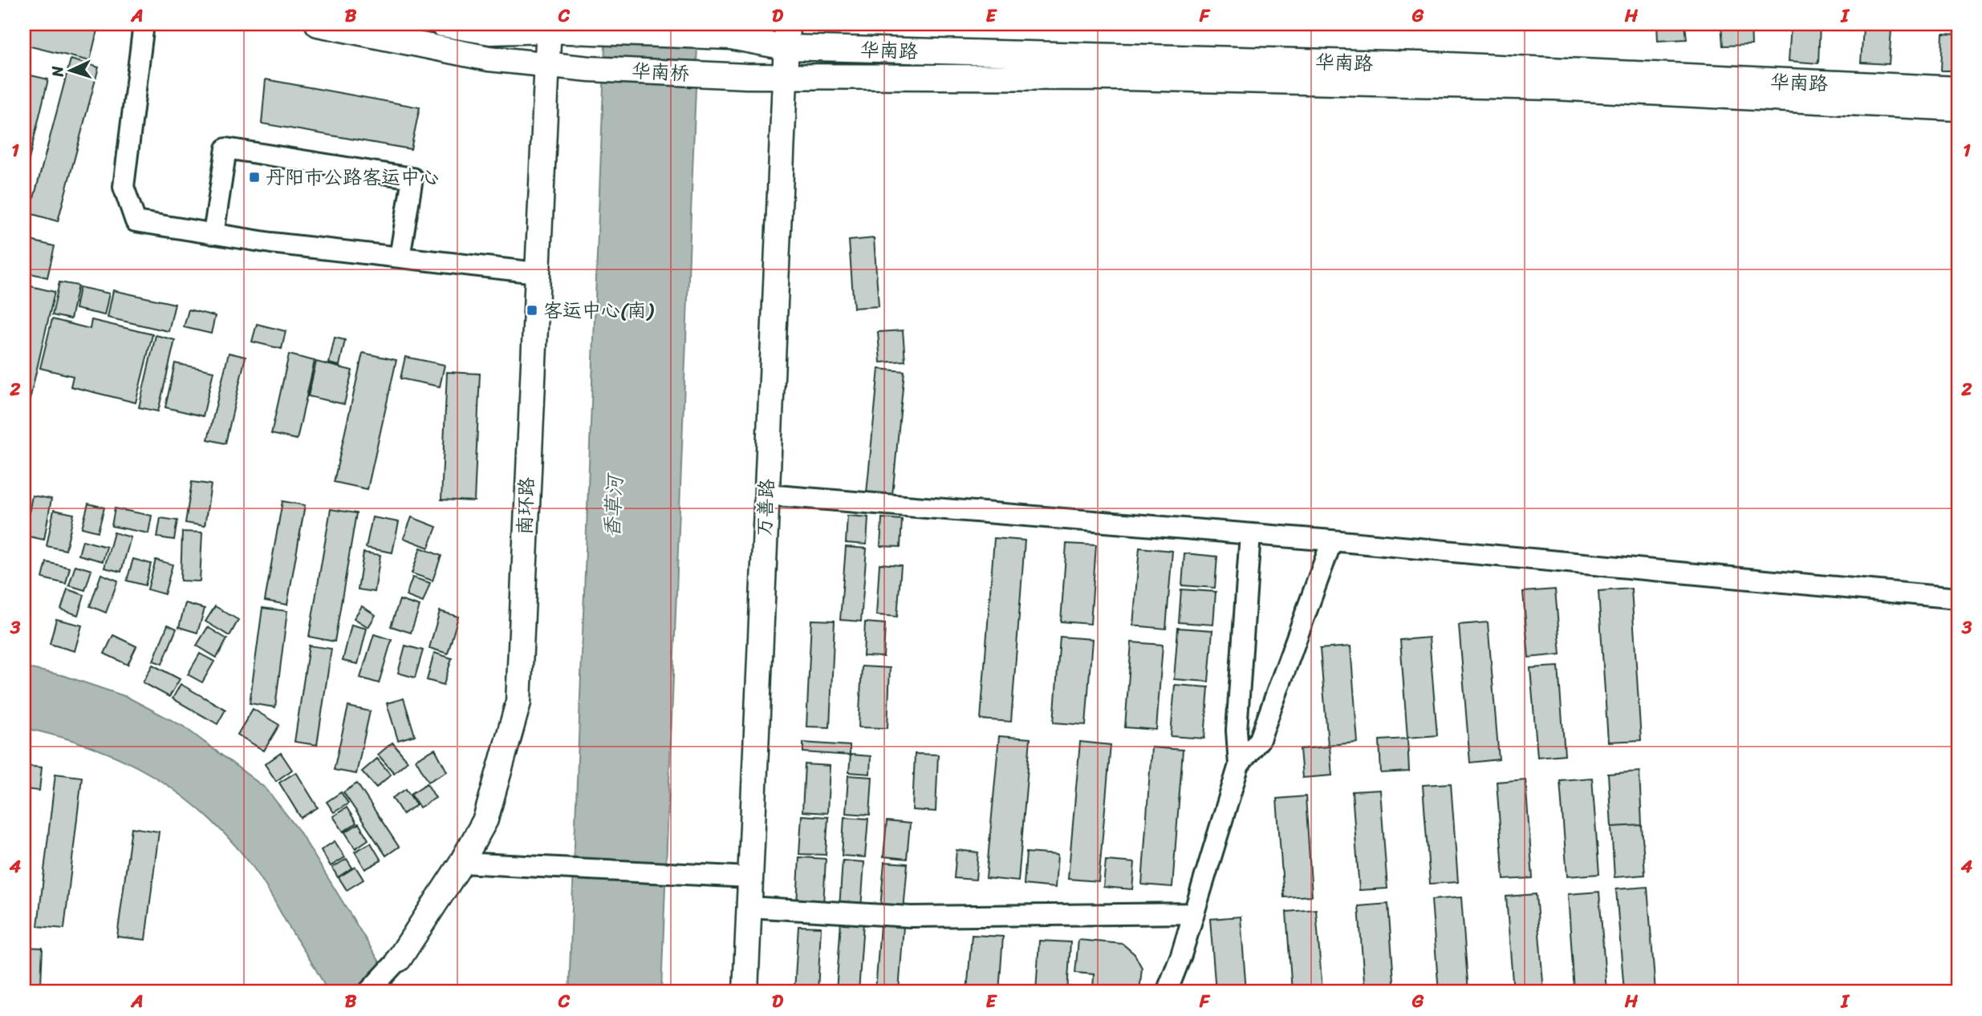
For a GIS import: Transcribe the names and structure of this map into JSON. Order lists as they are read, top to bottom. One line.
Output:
{"streets":{"main road":["华南路","华南桥","南环路","万善路"]},"crossings":[["华南路","华南桥"],["华南路","万善路"],["华南桥","南环路"]],"water":["香草河"],"places":{"transit":["丹阳市公路客运中心","客运中心(南)"]},"north":"left","grid":{"columns":["A","B","C","D","E","F","G","H","I"],"rows":["1","2","3","4"]}}
